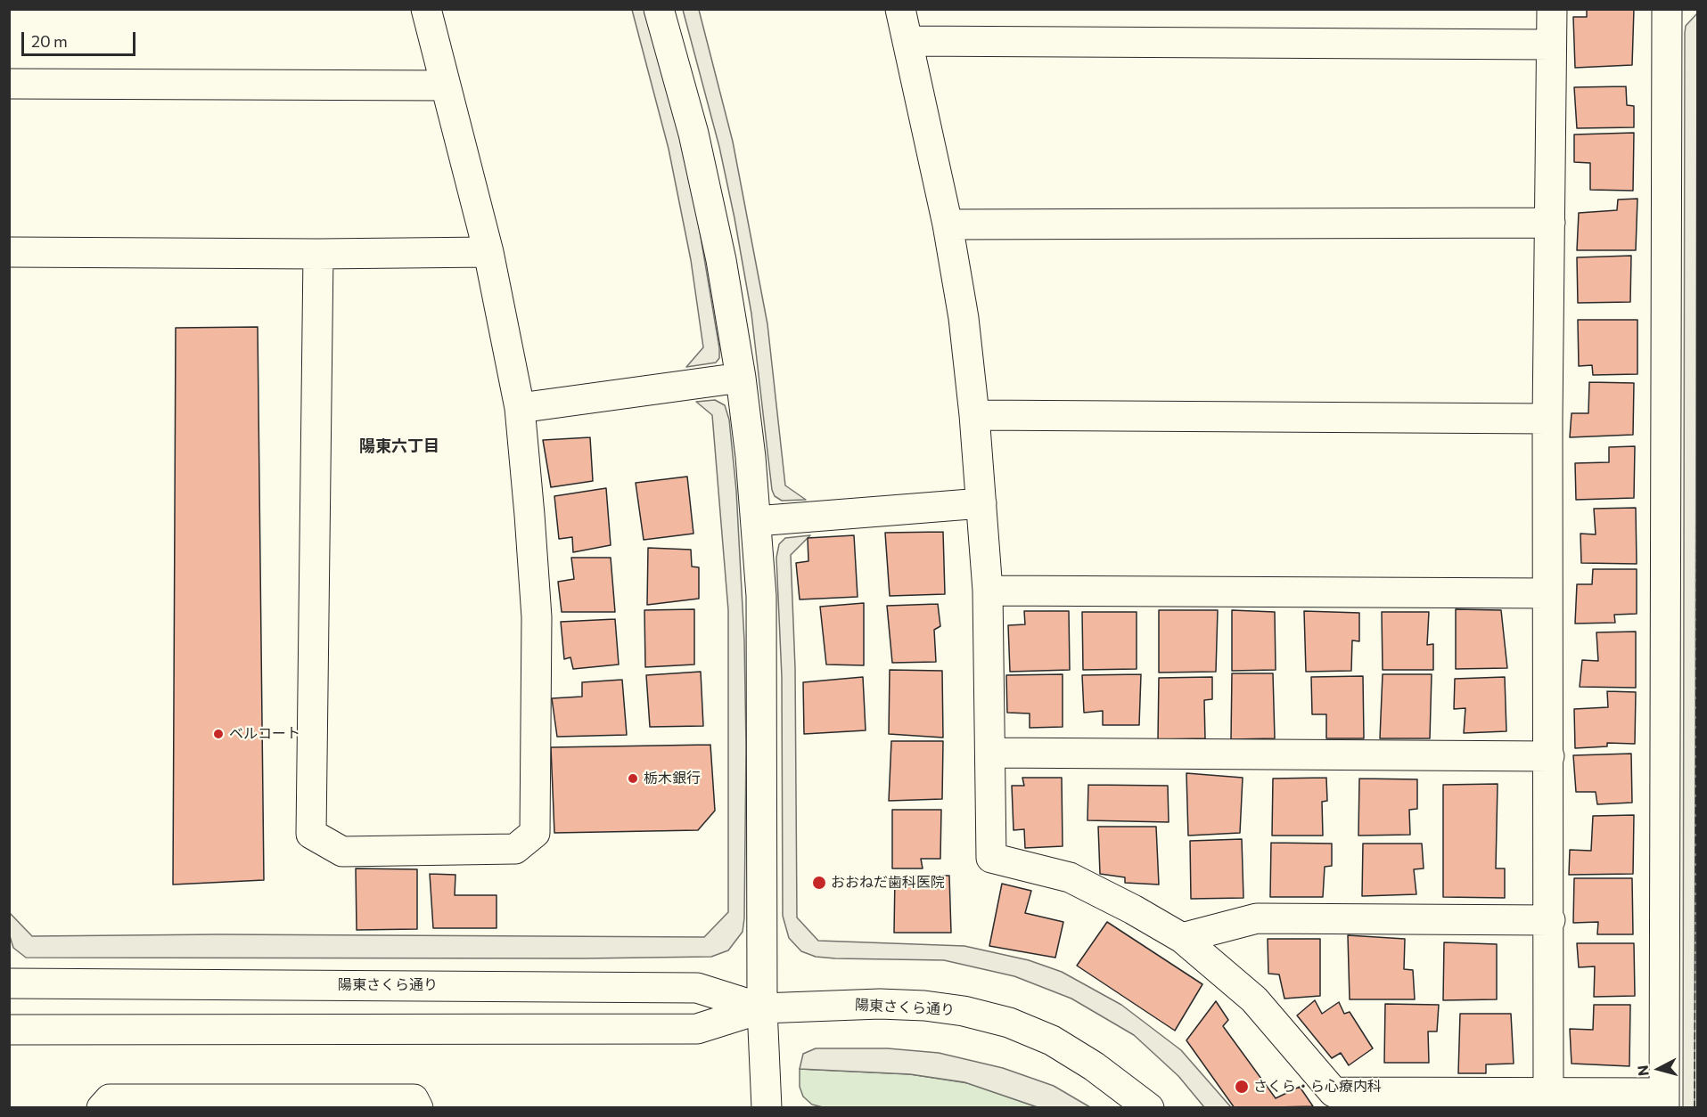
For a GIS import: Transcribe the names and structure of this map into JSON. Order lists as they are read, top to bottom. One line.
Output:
{"streets":{"street":["陽東さくら通り"]},"districts":["陽東六丁目"],"places":["ベルコート","栃木銀行","おおねだ歯科医院","さくら・ら心療内科"],"scale_bar":"20 m","north":"left"}
